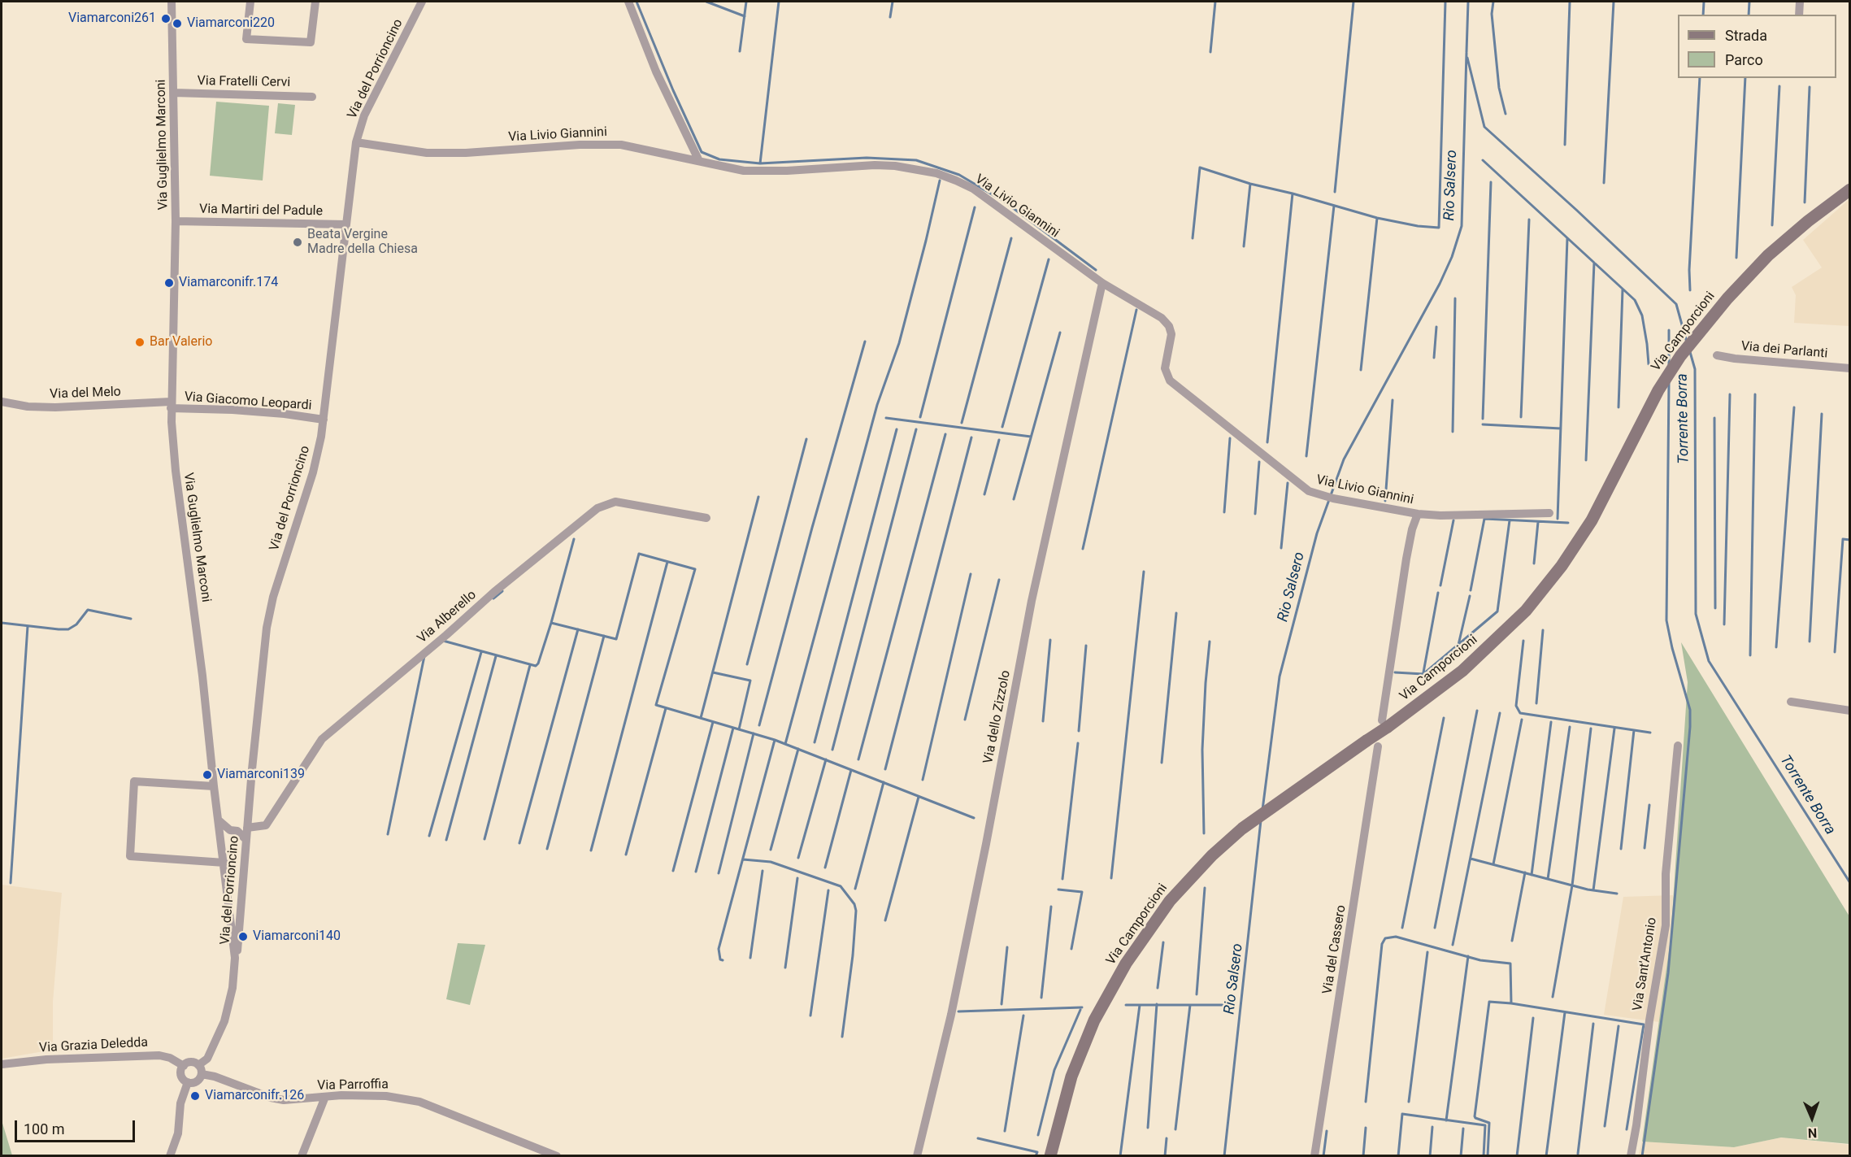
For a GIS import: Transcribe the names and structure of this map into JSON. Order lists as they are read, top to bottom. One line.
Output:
{"streets":{"main road":["Via Camporcioni"],"street":["Via del Porrioncino","Via Fratelli Cervi","Via Livio Giannini","Via Guglielmo Marconi","Via Martiri del Padule","Via dei Parlanti","Via del Melo","Via Giacomo Leopardi","Via Alberello","Via dello Zizzolo","Via del Cassero","Via Sant'Antonio","Via Grazia Deledda","Via Parroffia"]},"crossings":[["Via del Porrioncino","Via Livio Giannini"],["Via del Porrioncino","Via Guglielmo Marconi"],["Via del Porrioncino","Via Martiri del Padule"],["Via del Porrioncino","Via Giacomo Leopardi"],["Via del Porrioncino","Via Alberello"],["Via Fratelli Cervi","Via Guglielmo Marconi"],["Via Livio Giannini","Via dello Zizzolo"],["Via Guglielmo Marconi","Via Martiri del Padule"],["Via Guglielmo Marconi","Via del Melo"],["Via Guglielmo Marconi","Via Giacomo Leopardi"],["Via Guglielmo Marconi","Via Grazia Deledda"],["Via Guglielmo Marconi","Via Parroffia"],["Via Camporcioni","Via del Cassero"],["Via del Melo","Via Giacomo Leopardi"],["Via Grazia Deledda","Via Parroffia"]],"water":["Rio Salsero","Torrente Borra"],"places":["Viamarconi261","Viamarconi220","Beata Vergine Madre della Chiesa","Viamarconifr.174","Bar Valerio","Viamarconi139","Viamarconi140","Viamarconifr.126"],"legend":["Strada","Parco"],"scale_bar":"100 m","north":"bottom"}
